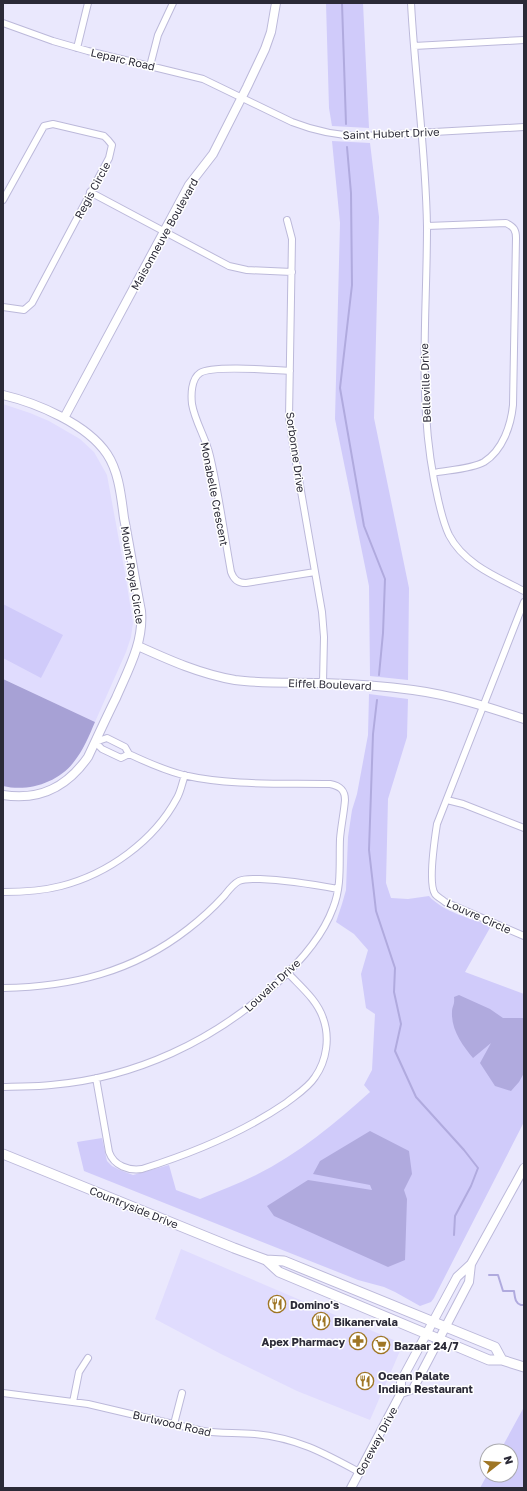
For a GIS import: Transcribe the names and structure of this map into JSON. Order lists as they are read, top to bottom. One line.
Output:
{"streets":{"main road":["Countryside Drive"],"street":["Leparc Road","Saint Hubert Drive","Regis Circle","Maisonneuve Boulevard","Belleville Drive","Sorbonne Drive","Monabelle Crescent","Mount Royal Circle","Eiffel Boulevard","Louvre Circle","Louvain Drive","Burlwood Road","Goreway Drive"]},"crossings":[["Leparc Road","Saint Hubert Drive"],["Leparc Road","Maisonneuve Boulevard"],["Saint Hubert Drive","Maisonneuve Boulevard"],["Saint Hubert Drive","Belleville Drive"],["Maisonneuve Boulevard","Mount Royal Circle"],["Sorbonne Drive","Monabelle Crescent"],["Sorbonne Drive","Eiffel Boulevard"],["Mount Royal Circle","Eiffel Boulevard"],["Mount Royal Circle","Louvain Drive"],["Eiffel Boulevard","Louvre Circle"],["Countryside Drive","Goreway Drive"],["Burlwood Road","Goreway Drive"]],"places":{"restaurant":["Domino's","Bikanervala","Ocean Palate Indian Restaurant"],"pharmacy":["Apex Pharmacy"],"supermarket":["Bazaar 24/7"]},"north":"right"}
